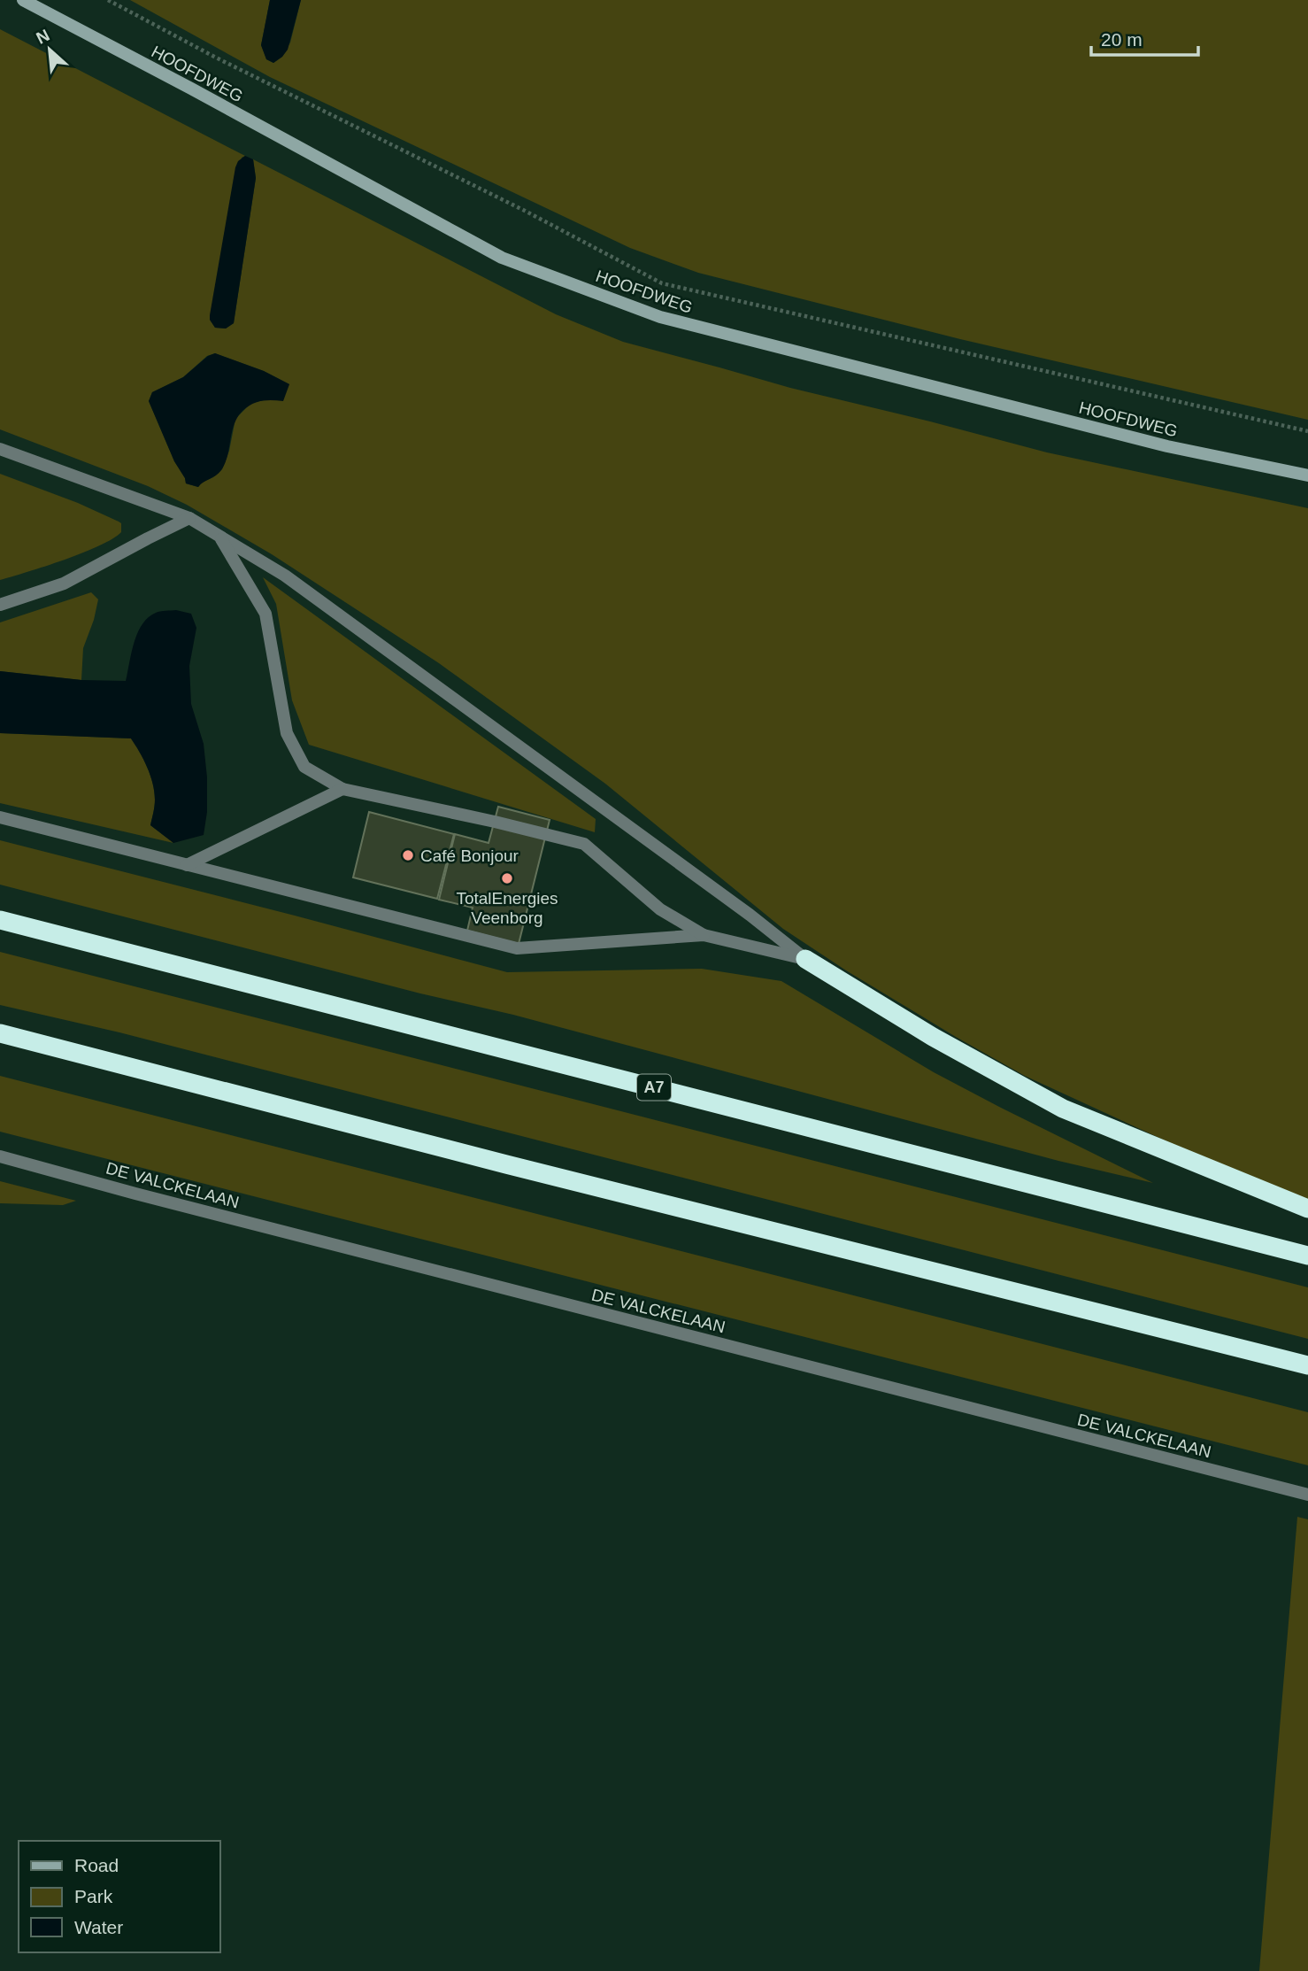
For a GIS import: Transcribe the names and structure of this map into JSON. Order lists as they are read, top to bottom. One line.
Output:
{"streets":{"highway":["A7"],"main road":["HOOFDWEG"],"street":["DE VALCKELAAN"]},"places":["Café Bonjour","TotalEnergies Veenborg"],"legend":["Road","Park","Water"],"scale_bar":"20 m","north":"top left"}
